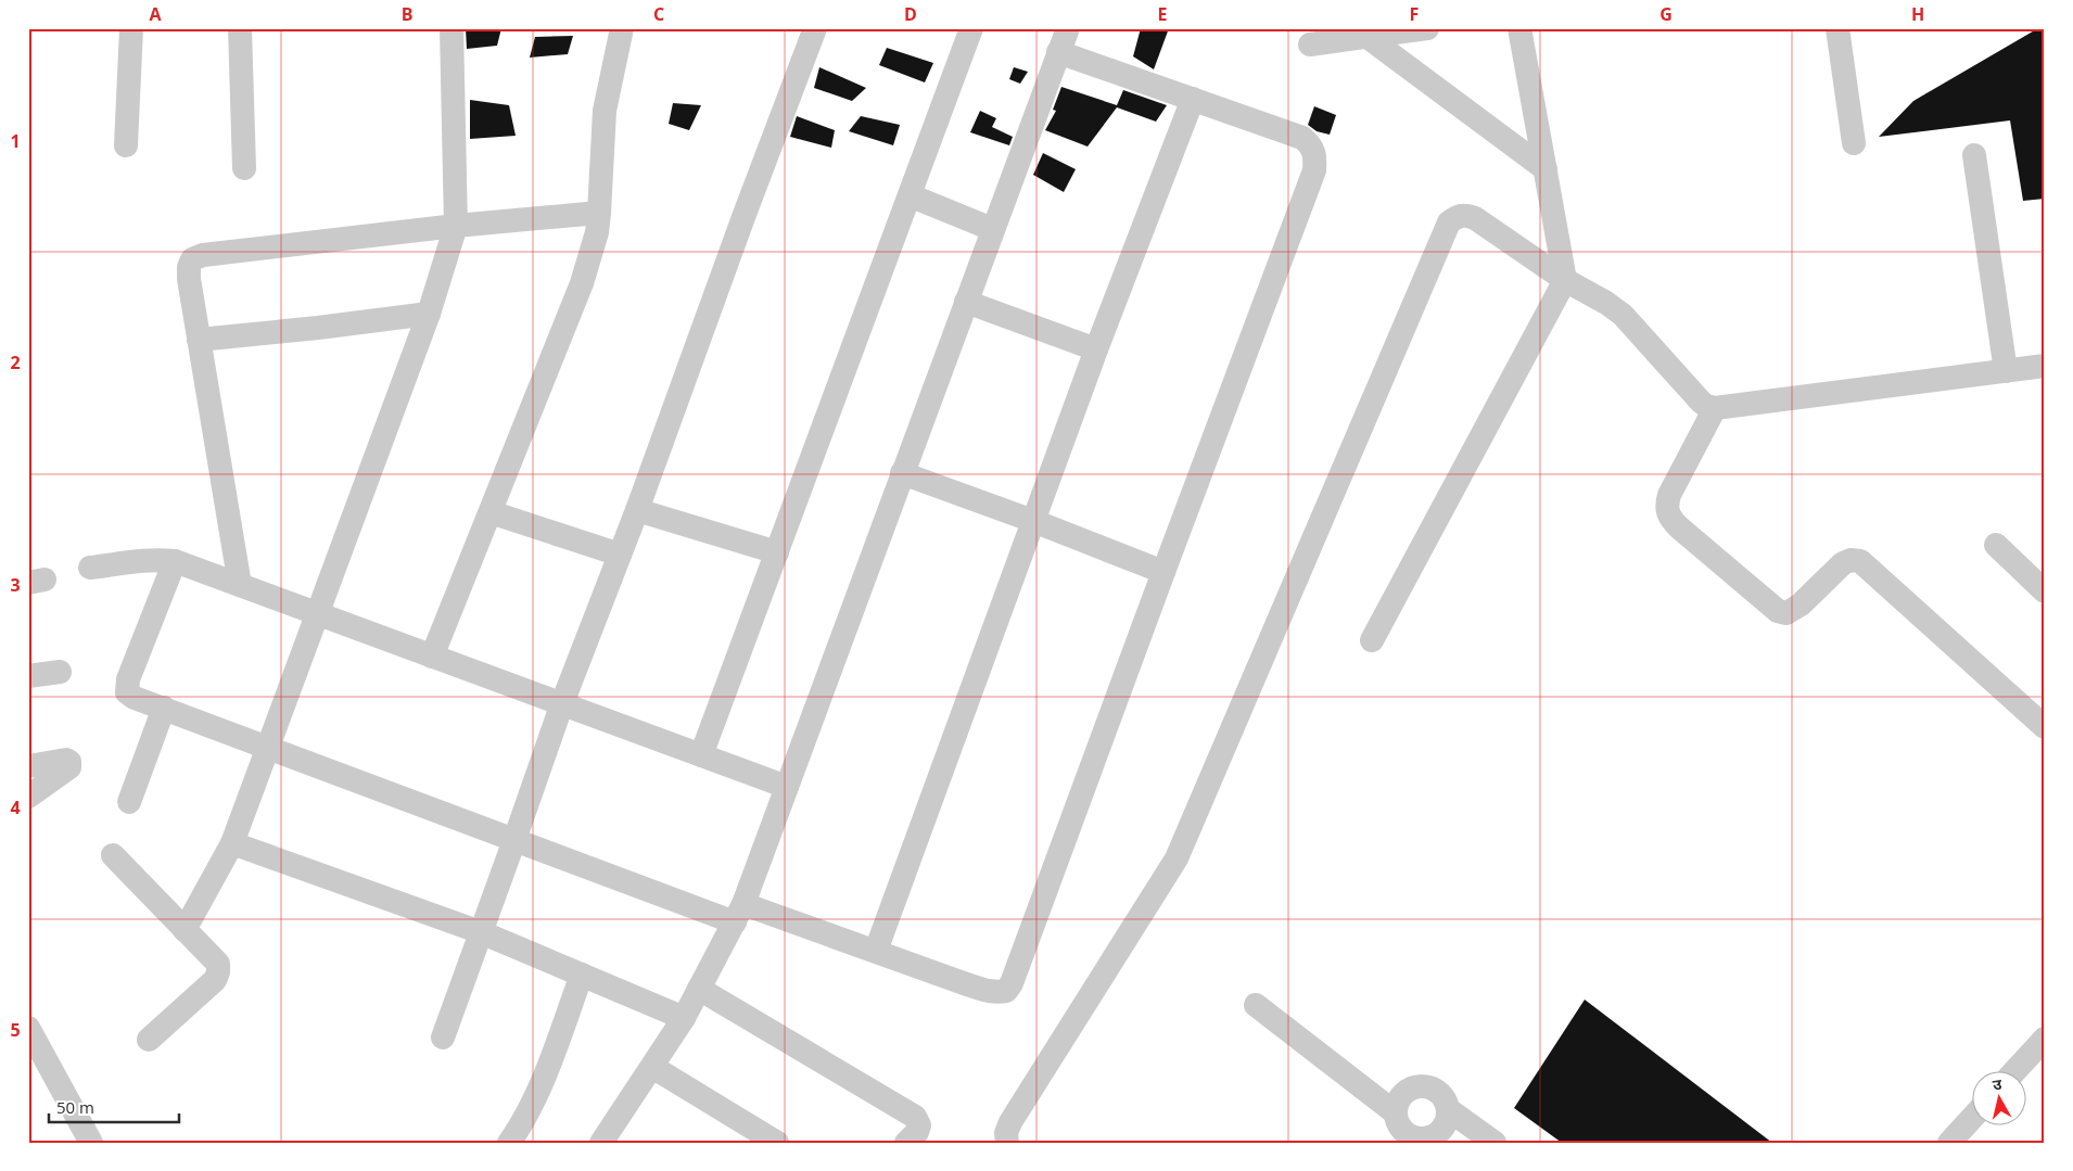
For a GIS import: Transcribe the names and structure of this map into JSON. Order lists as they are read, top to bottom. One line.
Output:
{"scale_bar":"50 m","north":"top","grid":{"columns":["A","B","C","D","E","F","G","H"],"rows":["1","2","3","4","5"]}}
